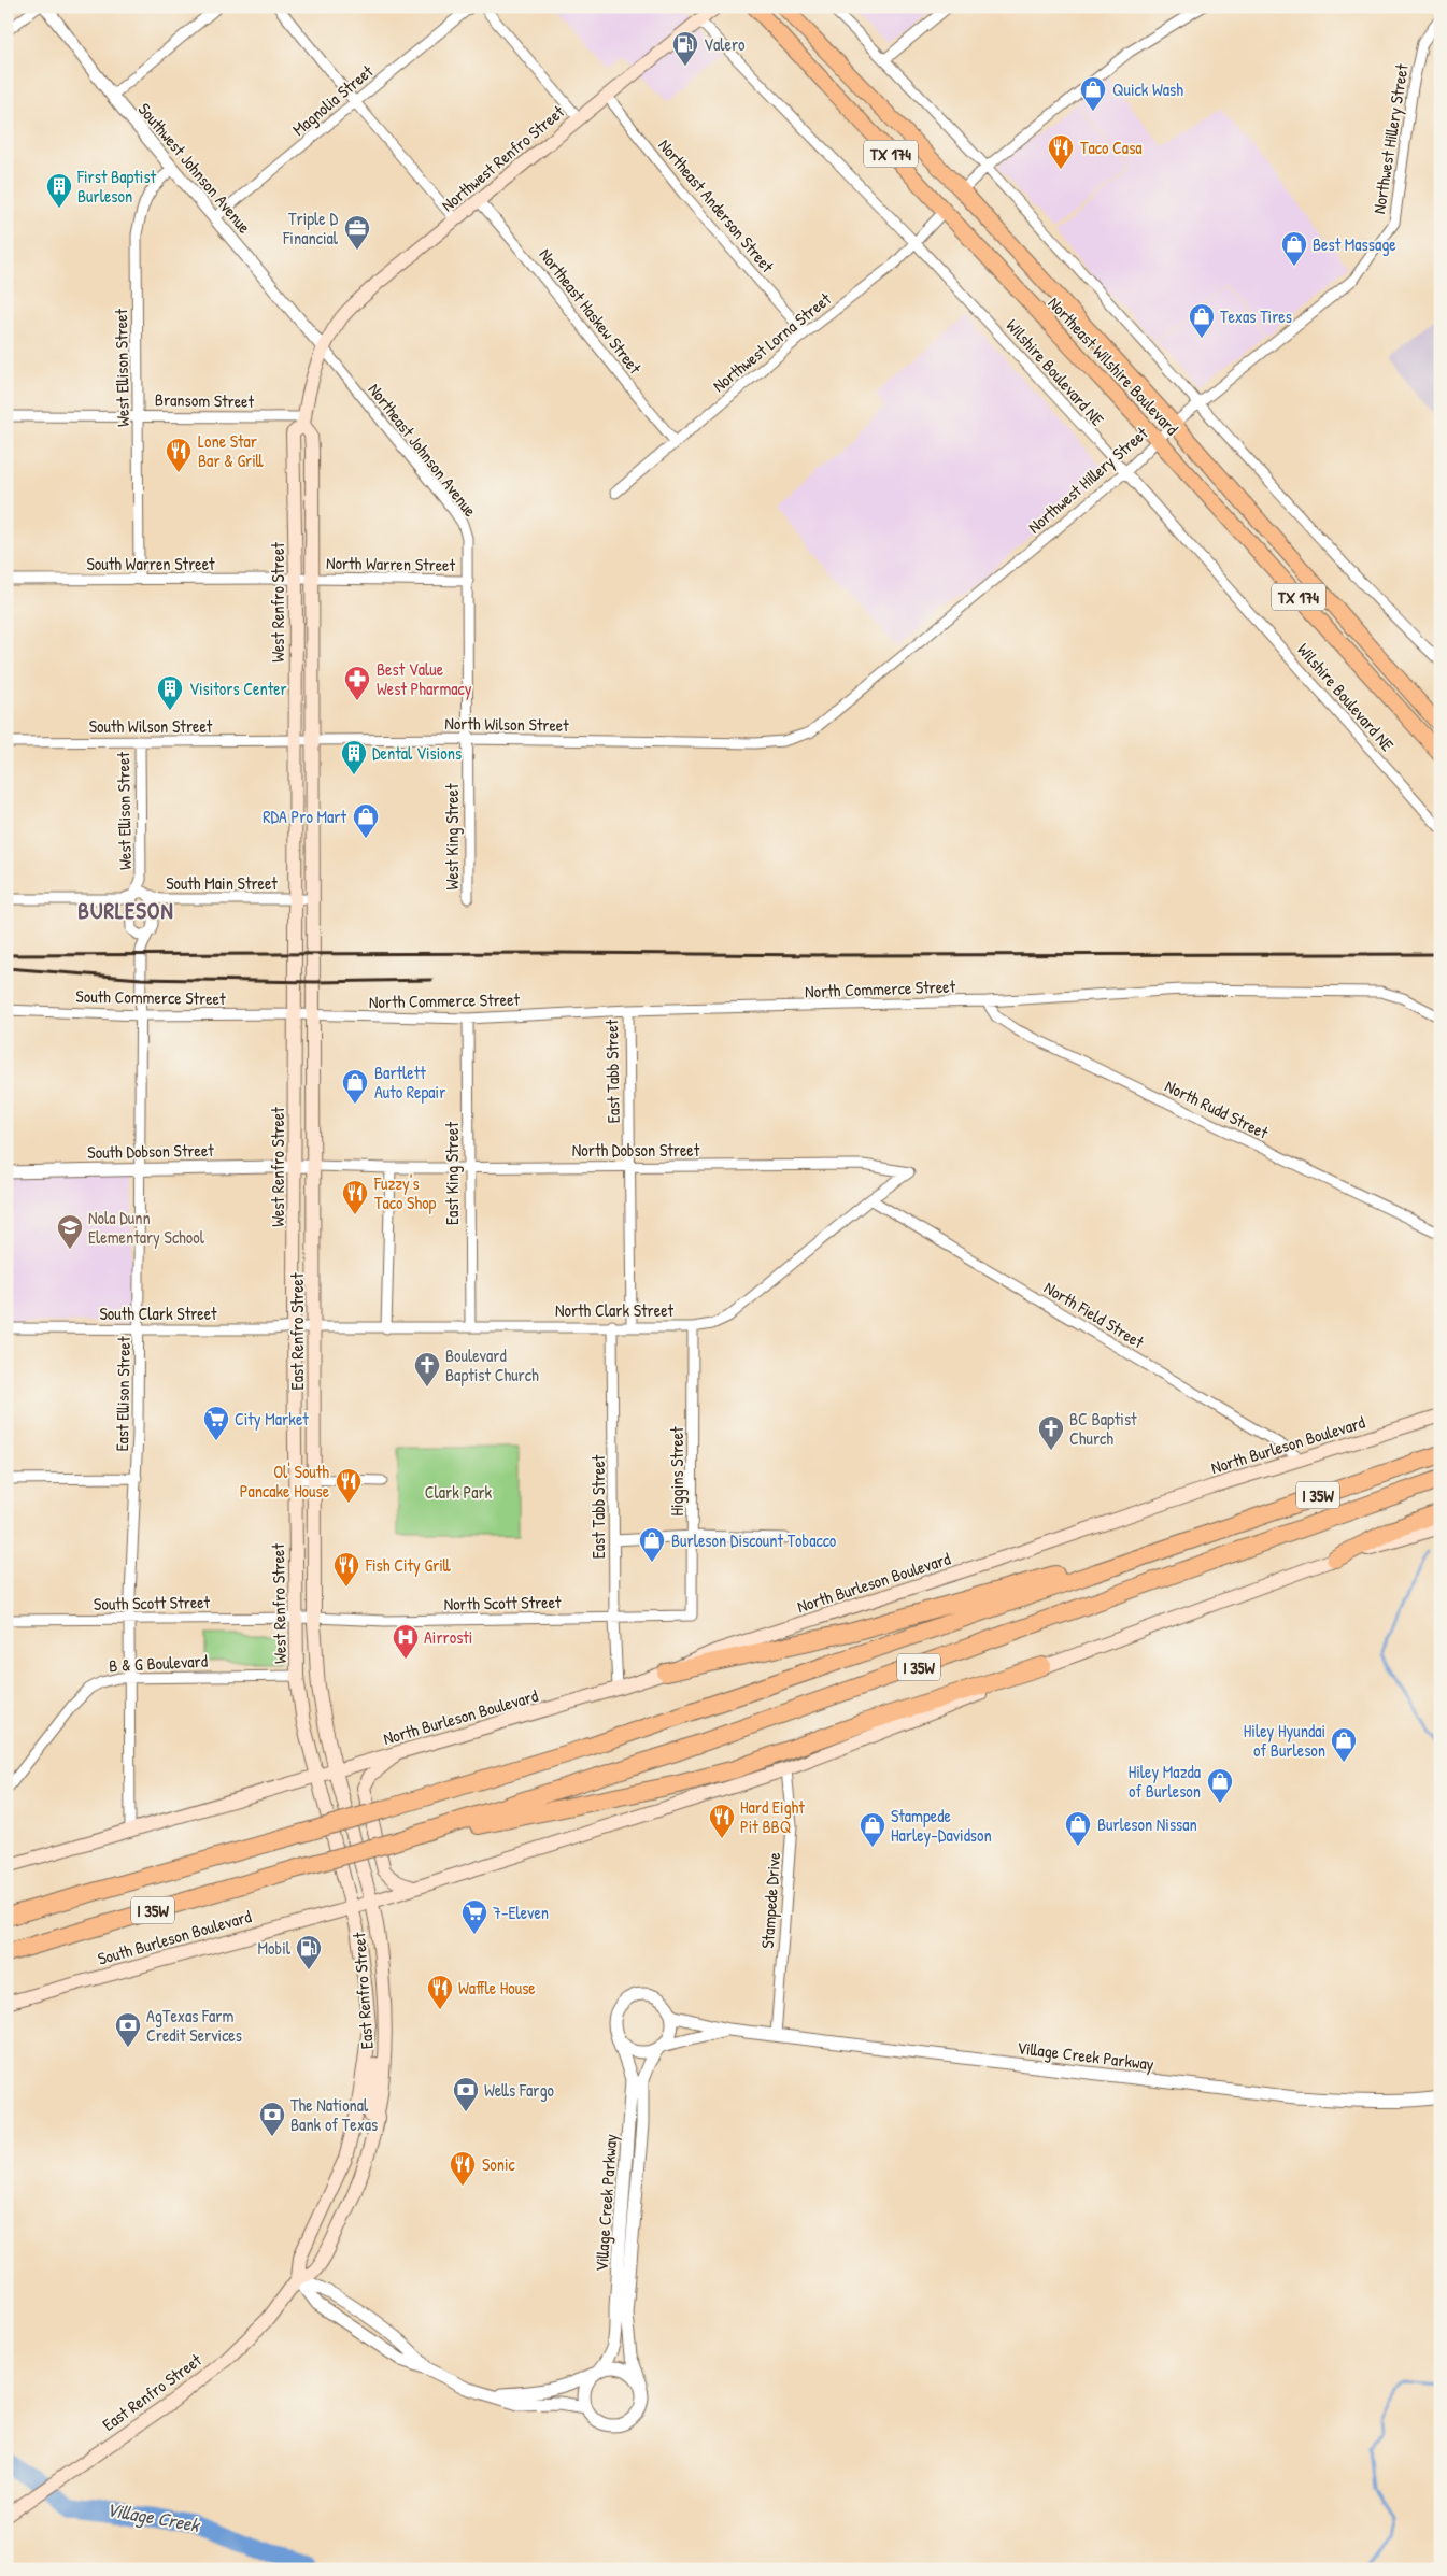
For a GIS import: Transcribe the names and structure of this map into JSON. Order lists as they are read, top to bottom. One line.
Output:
{"streets":{"highway":["I 35W"],"main road":["TX 174","Northwest Renfro Street","Northeast Wilshire Boulevard","West Renfro Street","East Renfro Street","North Burleson Boulevard","South Burleson Boulevard"],"street":["Magnolia Street","Northwest Hillery Street","Southwest Johnson Avenue","Northeast Anderson Street","Northeast Haskew Street","Northwest Lorna Street","West Ellison Street","Wilshire Boulevard NE","Bransom Street","Northeast Johnson Avenue","South Warren Street","North Warren Street","North Wilson Street","South Wilson Street","West King Street","South Main Street","North Commerce Street","South Commerce Street","East Tabb Street","North Rudd Street","North Dobson Street","South Dobson Street","East King Street","North Clark Street","South Clark Street","North Field Street","East Ellison Street","Higgins Street","South Scott Street","North Scott Street","B & G Boulevard","Stampede Drive","Village Creek Parkway"]},"crossings":[["Magnolia Street","Southwest Johnson Avenue"],["Northwest Hillery Street","Northeast Wilshire Boulevard"],["Northwest Hillery Street","Wilshire Boulevard NE"],["Northwest Hillery Street","North Wilson Street"],["Northwest Renfro Street","Southwest Johnson Avenue"],["Northwest Renfro Street","Northeast Anderson Street"],["Northwest Renfro Street","Northeast Haskew Street"],["Northwest Renfro Street","Wilshire Boulevard NE"],["Northwest Renfro Street","Northeast Johnson Avenue"],["Northwest Renfro Street","West Renfro Street"],["Southwest Johnson Avenue","West Ellison Street"],["Southwest Johnson Avenue","Northeast Johnson Avenue"],["Southwest Johnson Avenue","West Renfro Street"],["Northeast Anderson Street","Northwest Lorna Street"],["Northeast Haskew Street","Northwest Lorna Street"],["Northwest Lorna Street","Northeast Wilshire Boulevard"],["Northwest Lorna Street","Wilshire Boulevard NE"],["West Ellison Street","Bransom Street"],["West Ellison Street","South Warren Street"],["West Ellison Street","South Wilson Street"],["West Ellison Street","East Ellison Street"],["Bransom Street","West Renfro Street"],["Northeast Johnson Avenue","North Warren Street"],["Northeast Johnson Avenue","West Renfro Street"],["Northeast Johnson Avenue","West King Street"],["South Warren Street","North Warren Street"],["South Warren Street","West Renfro Street"],["North Warren Street","West Renfro Street"],["North Warren Street","West King Street"],["West Renfro Street","North Wilson Street"],["West Renfro Street","South Wilson Street"],["West Renfro Street","South Main Street"],["West Renfro Street","South Commerce Street"],["West Renfro Street","South Dobson Street"],["West Renfro Street","South Clark Street"],["West Renfro Street","East Renfro Street"],["West Renfro Street","North Burleson Boulevard"],["West Renfro Street","South Scott Street"],["West Renfro Street","North Scott Street"],["West Renfro Street","B & G Boulevard"],["West Renfro Street","South Burleson Boulevard"],["North Wilson Street","South Wilson Street"],["North Wilson Street","West King Street"],["South Main Street","East Ellison Street"],["North Commerce Street","South Commerce Street"],["North Commerce Street","East Tabb Street"],["North Commerce Street","North Rudd Street"],["North Commerce Street","East King Street"],["North Commerce Street","East Renfro Street"],["South Commerce Street","East Renfro Street"],["South Commerce Street","East Ellison Street"],["East Tabb Street","North Dobson Street"],["East Tabb Street","North Clark Street"],["East Tabb Street","North Burleson Boulevard"],["East Tabb Street","North Scott Street"],["North Dobson Street","South Dobson Street"],["North Dobson Street","East King Street"],["North Dobson Street","North Clark Street"],["North Dobson Street","North Field Street"],["North Dobson Street","East Renfro Street"],["South Dobson Street","East Renfro Street"],["South Dobson Street","East Ellison Street"],["East King Street","North Clark Street"],["North Clark Street","South Clark Street"],["North Clark Street","North Field Street"],["North Clark Street","East Renfro Street"],["North Clark Street","Higgins Street"],["South Clark Street","East Renfro Street"],["South Clark Street","East Ellison Street"],["North Field Street","North Burleson Boulevard"],["East Renfro Street","North Burleson Boulevard"],["East Renfro Street","North Scott Street"],["East Renfro Street","South Burleson Boulevard"],["East Renfro Street","Village Creek Parkway"],["East Ellison Street","South Scott Street"],["East Ellison Street","B & G Boulevard"],["Higgins Street","North Scott Street"],["South Scott Street","North Scott Street"],["Stampede Drive","Village Creek Parkway"]],"districts":["BURLESON"],"water":["Village Creek"],"parks":["Clark Park"],"places":{"fuel station":["Valero","Mobil"],"shop":["Quick Wash","Best Massage","Texas Tires","RDA Pro Mart","Bartlett Auto Repair","Burleson Discount Tobacco","Hiley Hyundai of Burleson","Hiley Mazda of Burleson","Burleson Nissan","Stampede Harley-Davidson"],"restaurant":["Taco Casa","Lone Star Bar & Grill","Fuzzy's Taco Shop","Ol' South Pancake House","Fish City Grill","Hard Eight Pit BBQ","Waffle House","Sonic"],"building":["First Baptist Burleson","Visitors Center","Dental Visions"],"office":["Triple D Financial"],"pharmacy":["Best Value West Pharmacy"],"school or university":["Nola Dunn Elementary School"],"church":["Boulevard Baptist Church","BC Baptist Church"],"supermarket":["City Market","7-Eleven"],"hospital":["Airrosti"],"bank":["AgTexas Farm Credit Services","Wells Fargo","The National Bank of Texas"]}}
